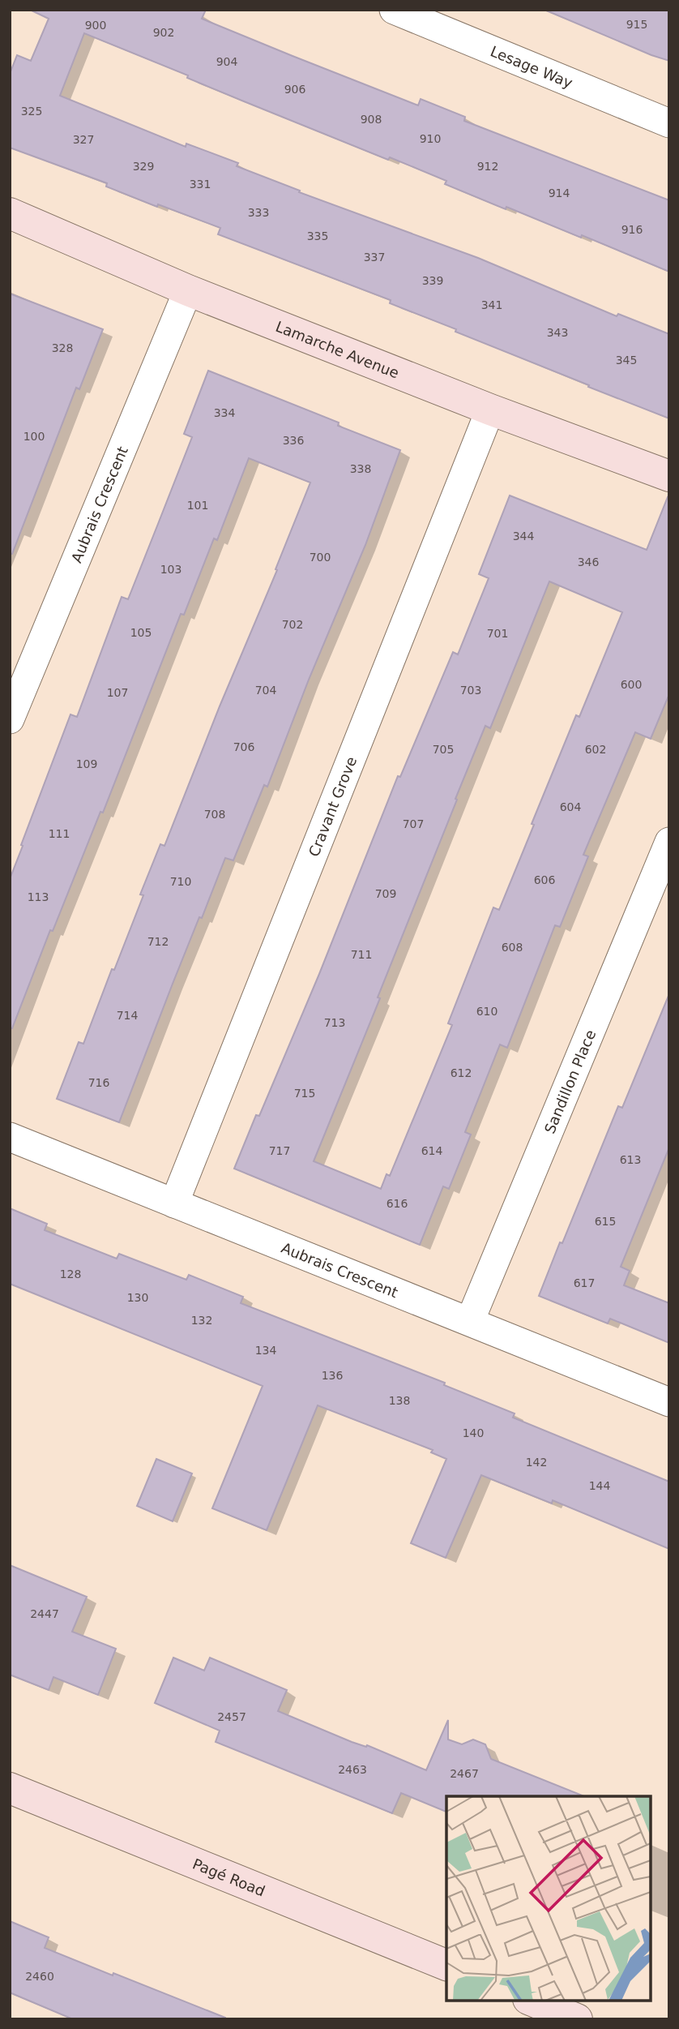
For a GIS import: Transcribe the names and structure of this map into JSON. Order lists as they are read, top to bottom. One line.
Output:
{"streets":{"street":["Lesage Way","Lamarche Avenue","Aubrais Crescent","Cravant Grove","Sandillon Place","Pagé Road"]},"crossings":[["Lamarche Avenue","Aubrais Crescent"],["Lamarche Avenue","Cravant Grove"],["Aubrais Crescent","Cravant Grove"],["Aubrais Crescent","Sandillon Place"]],"house_numbers":["915","900","902","904","906","325","908","910","327","329","912","331","914","333","916","335","337","339","341","343","328","345","334","100","336","338","101","344","700","346","103","702","105","701","600","704","703","107","706","705","602","109","604","708","707","111","606","710","709","113","712","608","711","610","714","713","612","716","715","717","614","613","616","615","128","617","130","132","134","136","138","140","142","144","2447","2457","2463","2467","2460"]}
